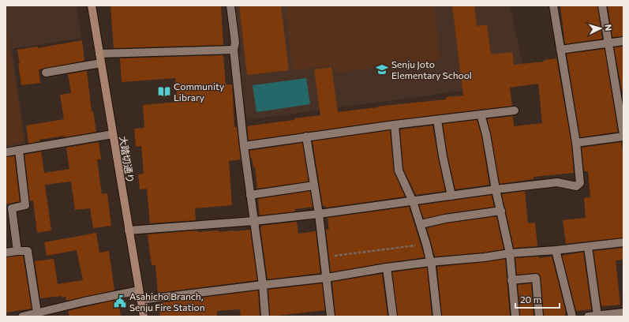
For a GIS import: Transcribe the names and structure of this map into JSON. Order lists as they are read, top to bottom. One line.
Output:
{"streets":{"street":["大踏切通り"]},"places":{"school or university":["Senju Joto Elementary School"],"library":["Community Library"],"public building":["Asahicho Branch, Senju Fire Station"]},"scale_bar":"20 m","north":"right"}
